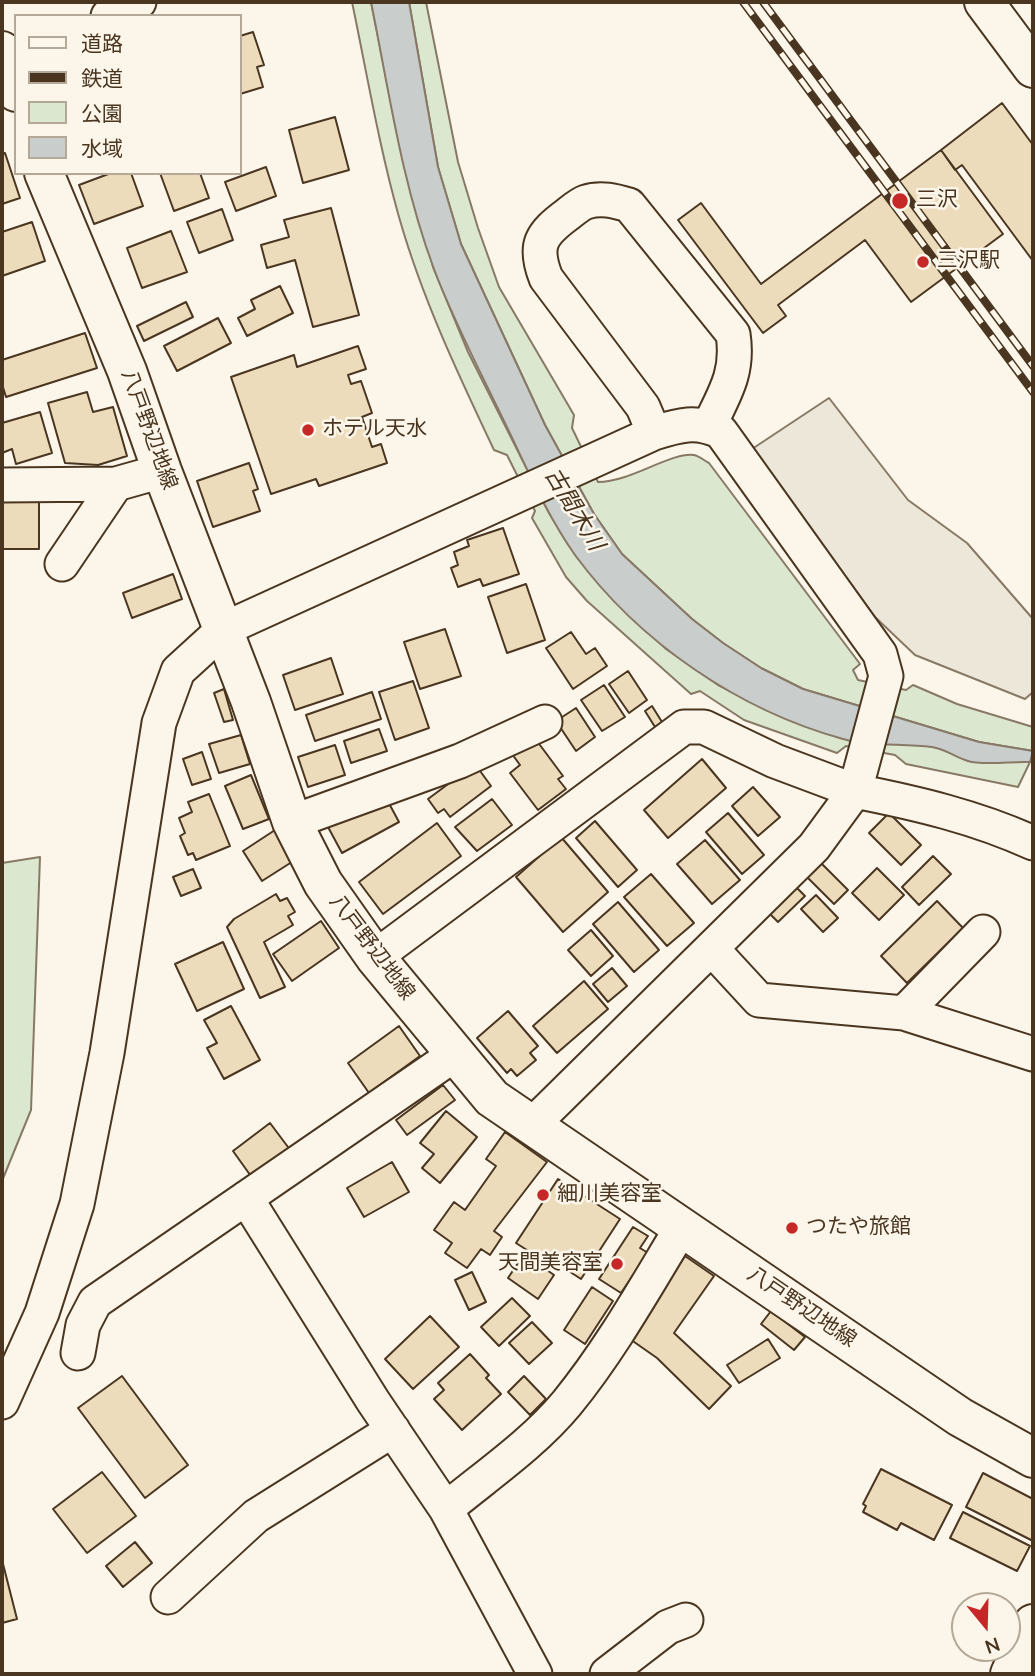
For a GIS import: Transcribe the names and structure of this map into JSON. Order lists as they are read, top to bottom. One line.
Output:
{"streets":{"main road":["八戸野辺地線"]},"water":["古間木川"],"places":["三沢","三沢駅","ホテル天水","細川美容室","つたや旅館","天間美容室"],"legend":["道路","鉄道","公園","水域"],"north":"bottom"}
